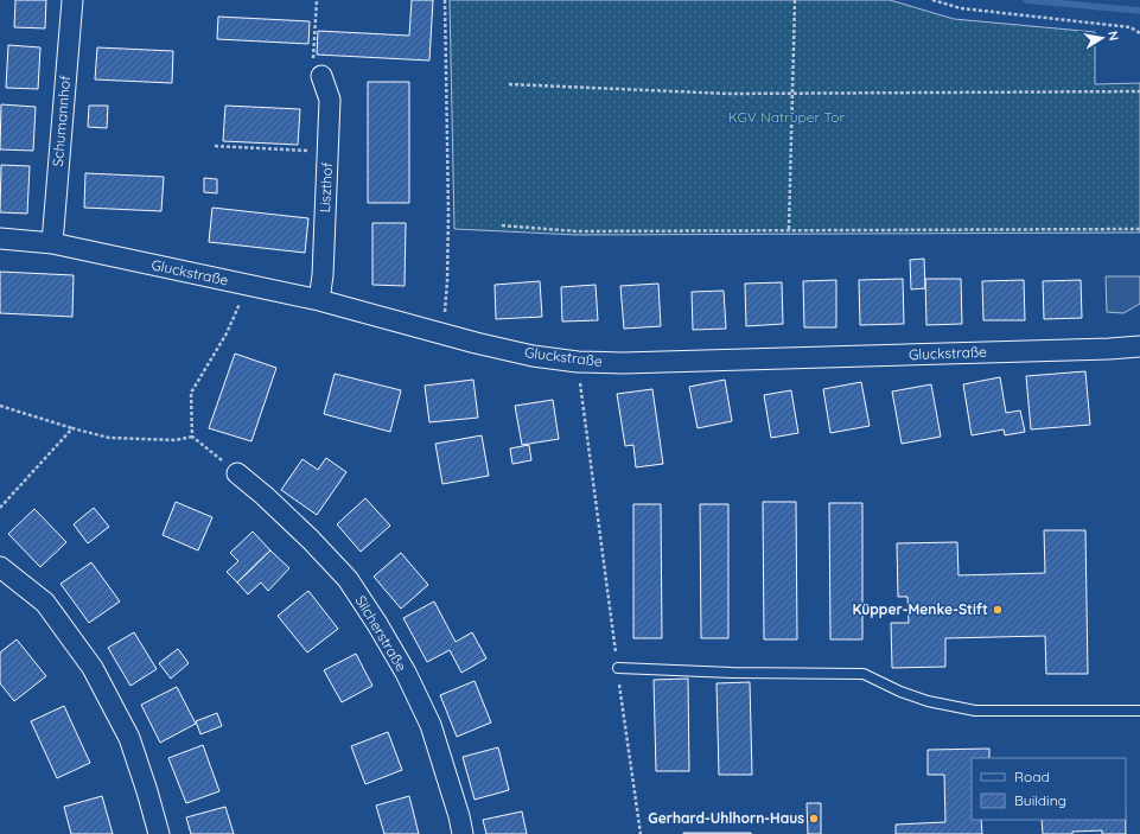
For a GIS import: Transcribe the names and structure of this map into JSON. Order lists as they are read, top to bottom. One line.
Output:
{"streets":{"street":["Schumannhof","Liszthof","Gluckstraße","Silcherstraße"]},"crossings":[["Schumannhof","Gluckstraße"],["Liszthof","Gluckstraße"]],"parks":["KGV Natruper Tor"],"places":["Küpper-Menke-Stift","Gerhard-Uhlhorn-Haus"],"legend":["Road","Building"],"north":"right"}
